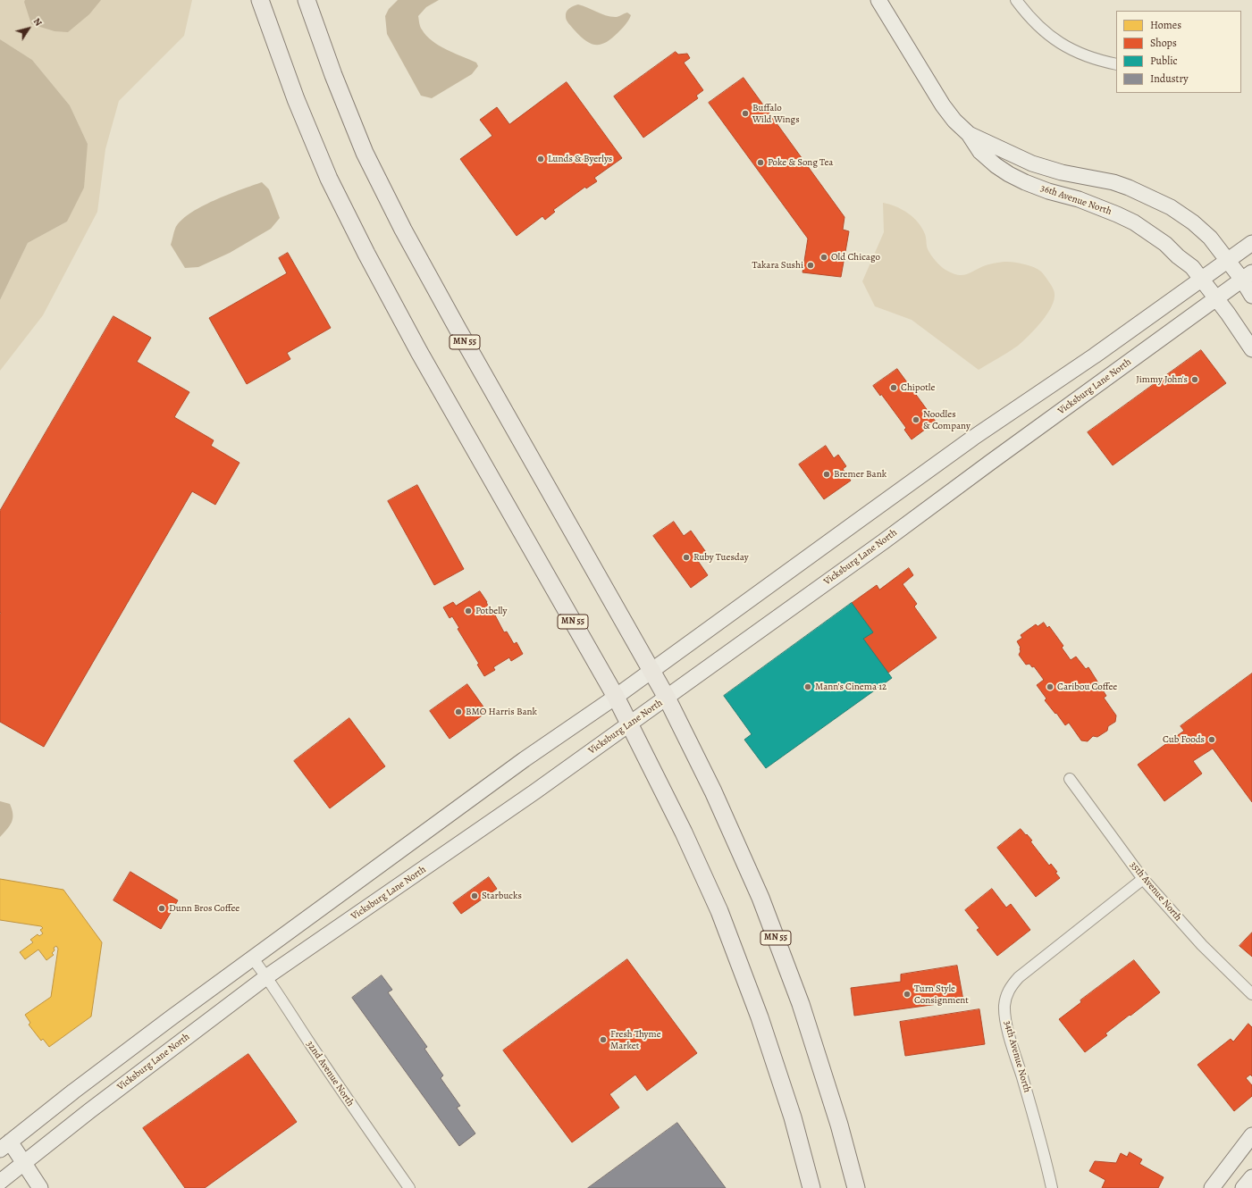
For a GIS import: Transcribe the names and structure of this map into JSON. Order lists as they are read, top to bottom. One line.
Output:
{"streets":{"main road":["36th Avenue North","MN 55","Vicksburg Lane North"],"street":["35th Avenue North","34th Avenue North","32nd Avenue North"]},"crossings":[["36th Avenue North","Vicksburg Lane North"],["MN 55","Vicksburg Lane North"],["Vicksburg Lane North","32nd Avenue North"],["35th Avenue North","34th Avenue North"]],"places":["Buffalo Wild Wings","Lunds & Byerlys","Poke & Song Tea","Old Chicago","Takara Sushi","Jimmy John's","Chipotle","Noodles & Company","Bremer Bank","Ruby Tuesday","Potbelly","Mann's Cinema 12","Caribou Coffee","BMO Harris Bank","Cub Foods","Starbucks","Dunn Bros Coffee","Turn Style Consignment","Fresh Thyme Market"],"legend":["Homes","Shops","Public","Industry"],"north":"top right"}
